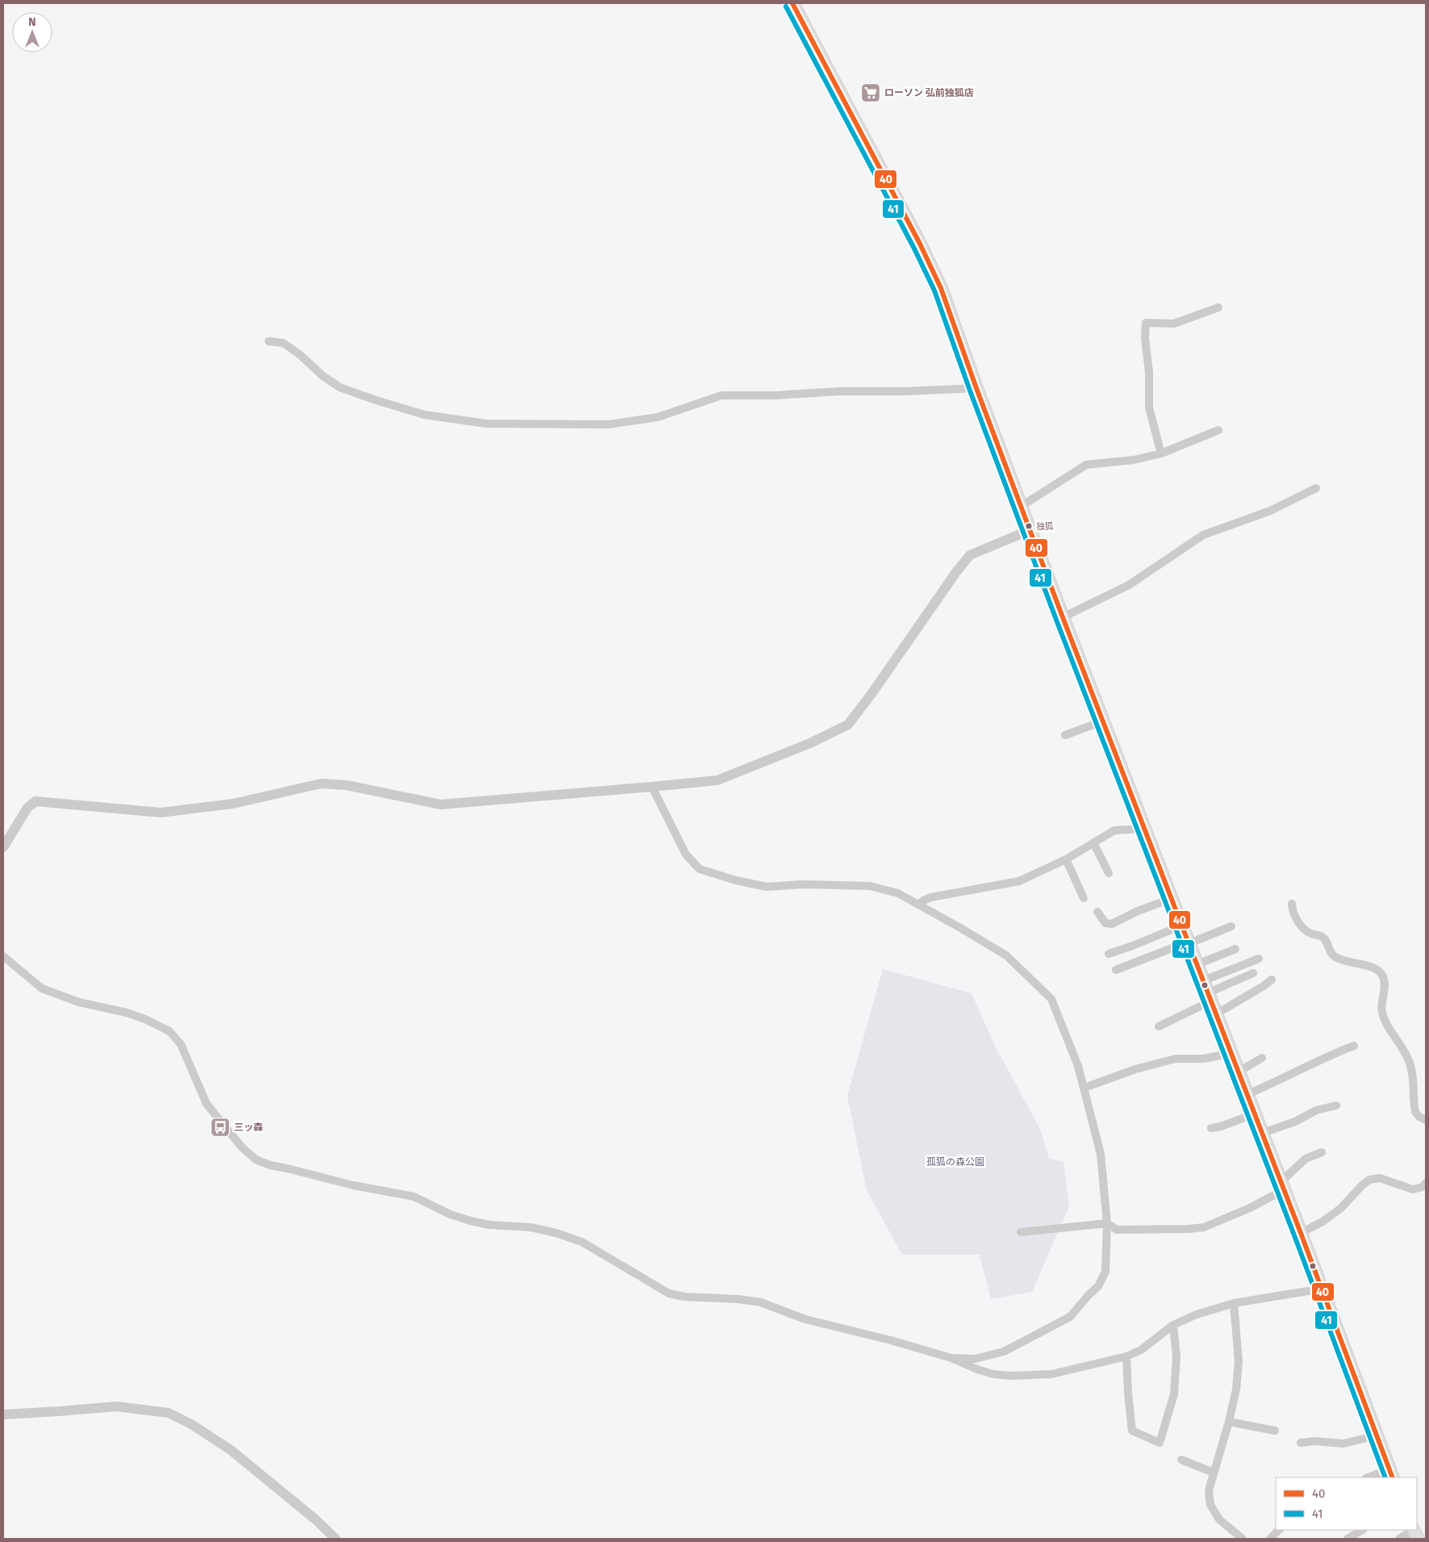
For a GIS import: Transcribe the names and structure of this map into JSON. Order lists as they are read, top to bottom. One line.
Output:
{"parks":["孤狐の森公園"],"places":{"supermarket":["ローソン 弘前独狐店"],"other":["独狐"],"bus stop":["三ッ森"]},"lines":["transit line 40","transit line 41"],"legend":["40","41"],"north":"top"}
